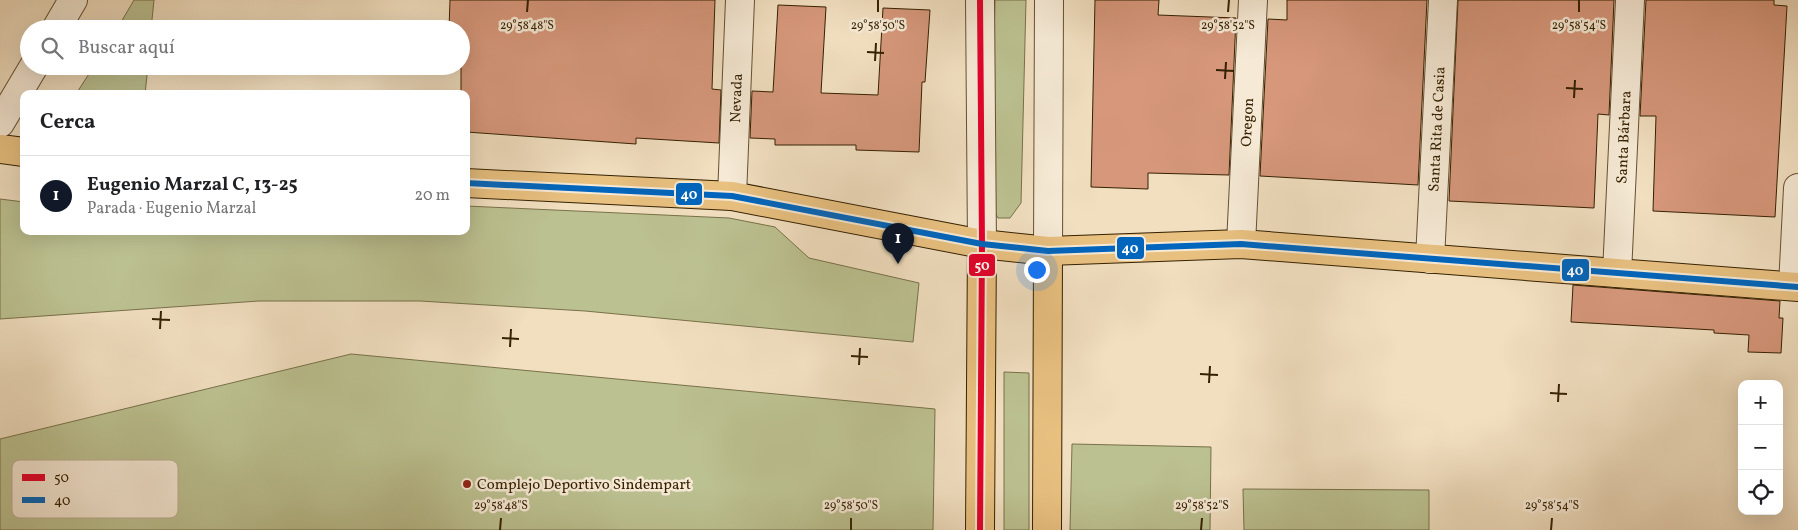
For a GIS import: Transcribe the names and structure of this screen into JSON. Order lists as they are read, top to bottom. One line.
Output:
{"streets":{"street":["Nevada","Oregon","Santa Rita de Casia","Santa Bárbara"]},"places":["Complejo Deportivo Sindempart"],"lines":["transit line 50","transit line 40"],"legend":["50","40"],"page":{"search":"Buscar aquí","heading":"Cerca","list":[{"mark":"1","name":"Eugenio Marzal C, 13-25","note":"Parada · Eugenio Marzal","value":"20 m"}],"pins":"1","map_buttons":["+","−"]},"coordinates":["29°58'48\"S","29°58'50\"S","29°58'52\"S","29°58'54\"S"]}
